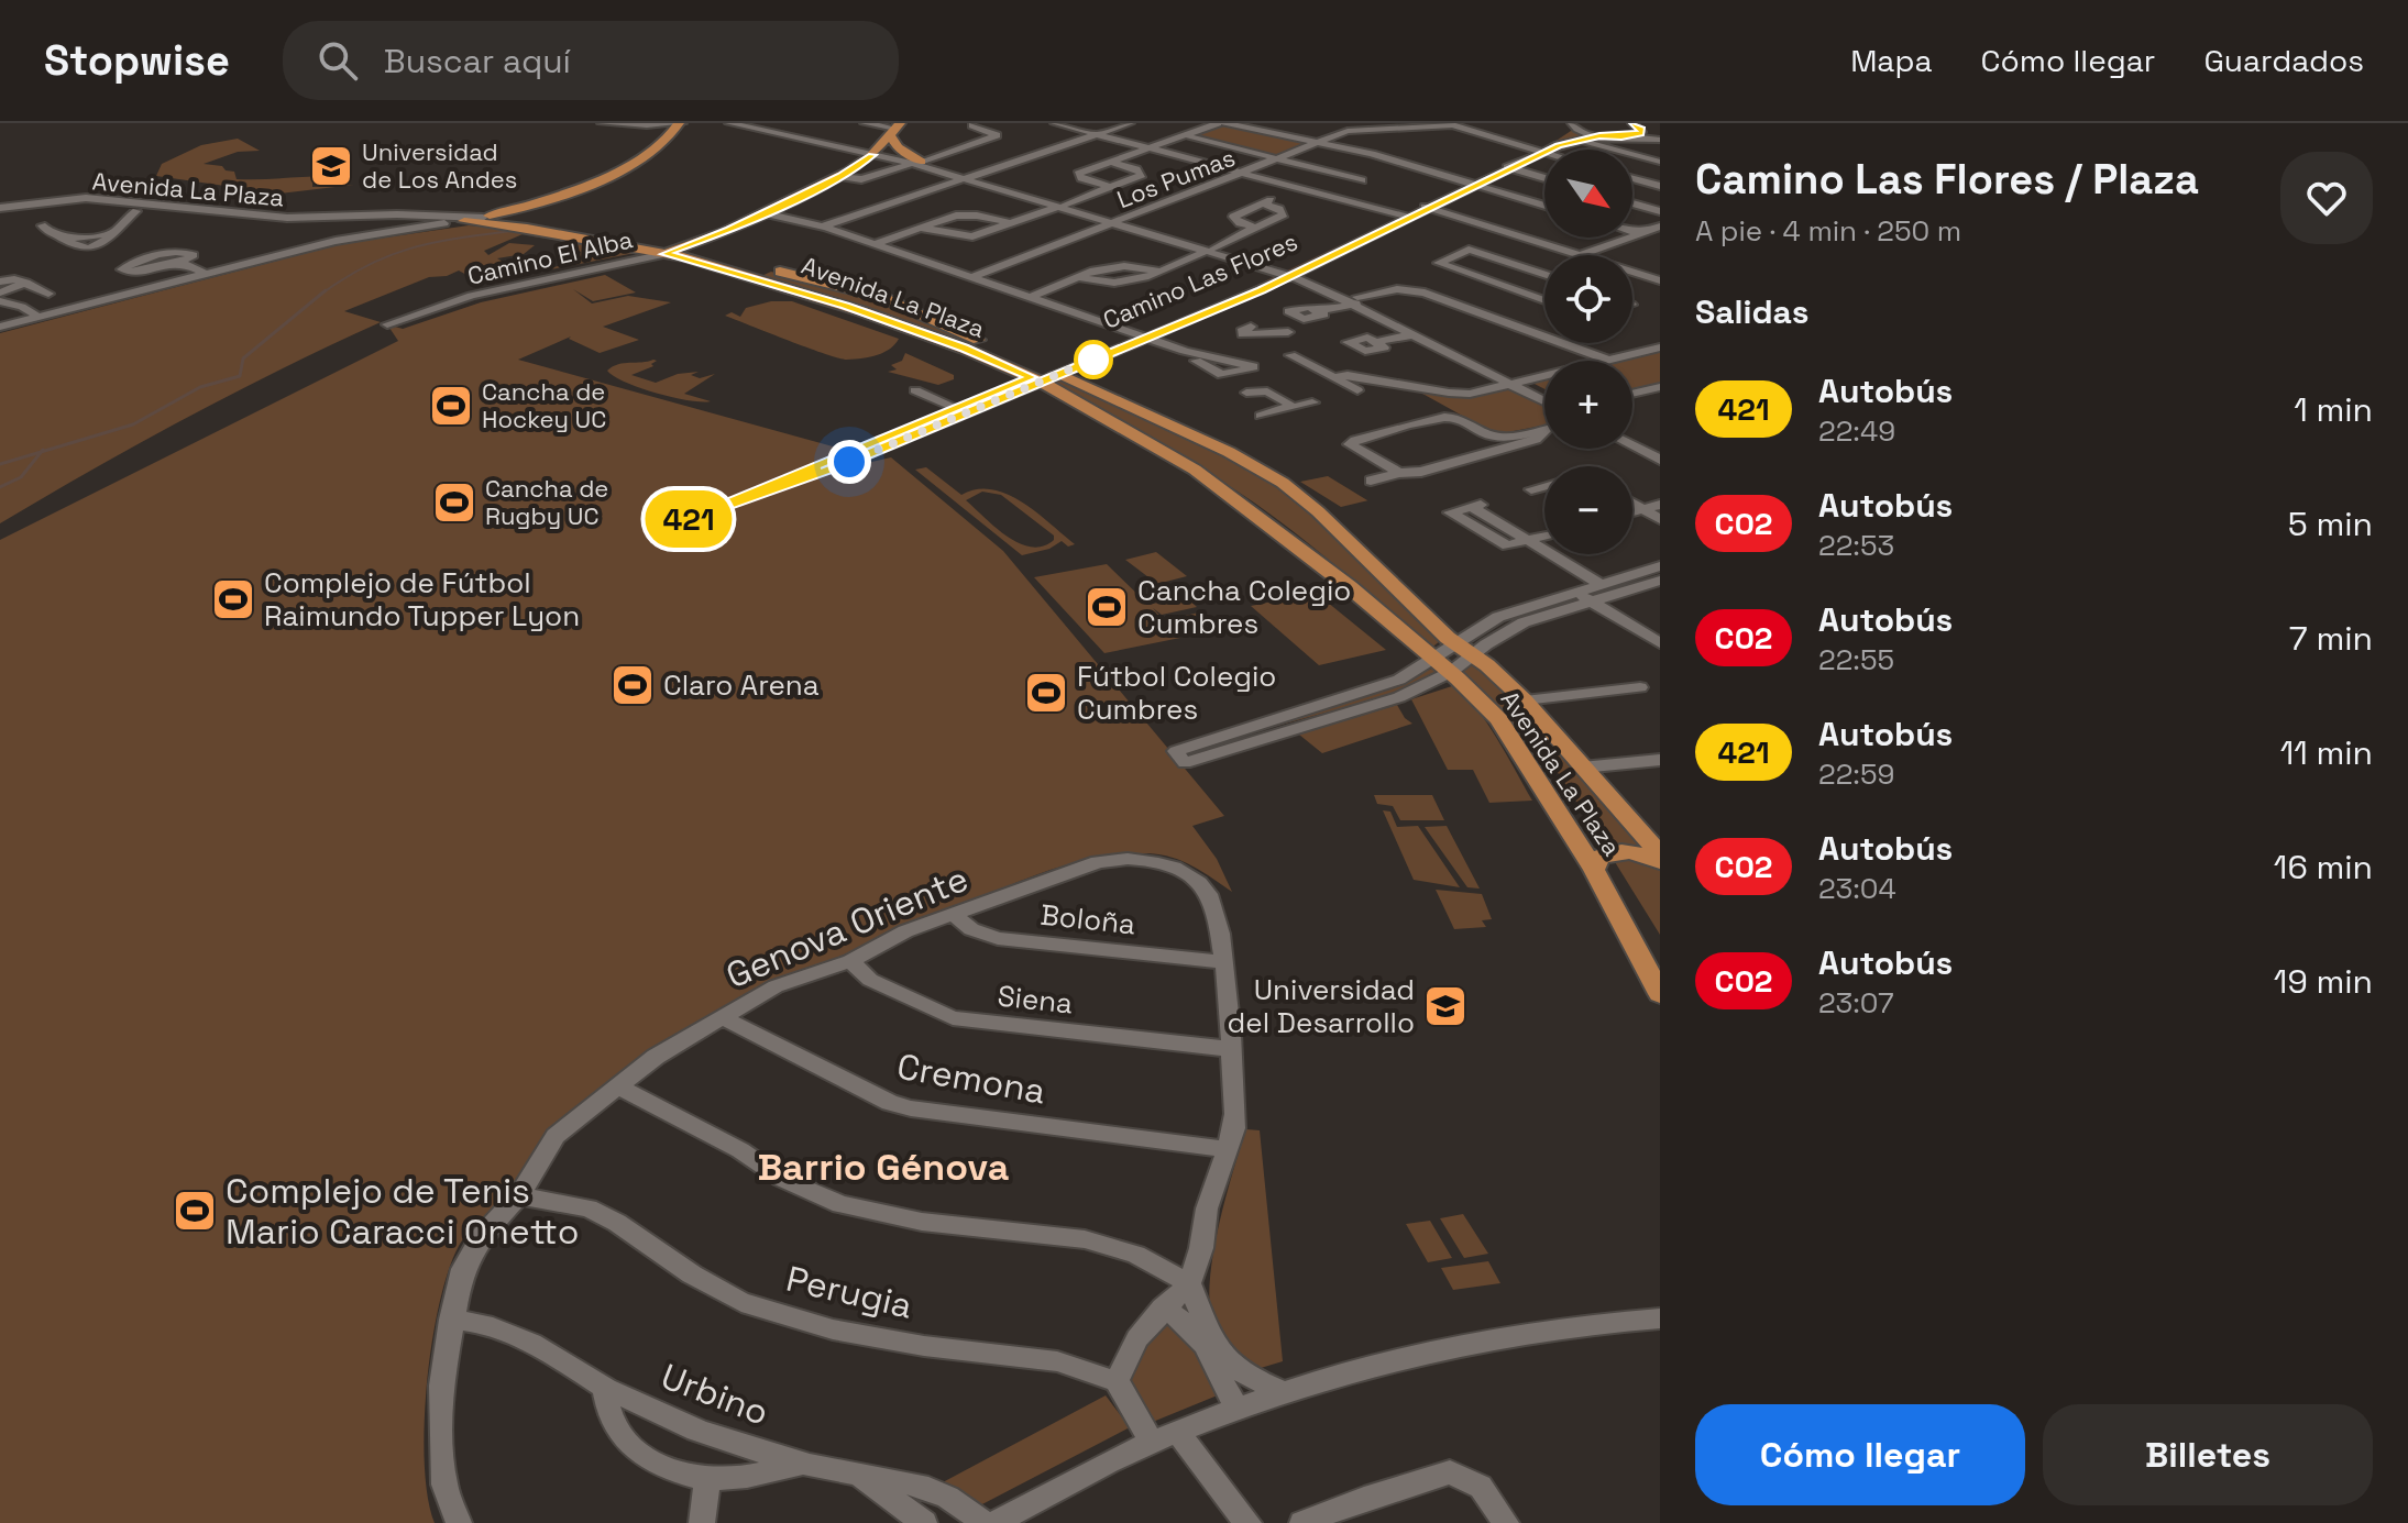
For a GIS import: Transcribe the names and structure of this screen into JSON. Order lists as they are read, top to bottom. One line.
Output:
{"streets":{"main road":["Avenida La Plaza","Camino El Alba"],"street":["Los Pumas","Camino Las Flores","Boloña","Genova Oriente","Siena","Cremona","Perugia","Urbino"]},"crossings":[["Avenida La Plaza","Camino El Alba"],["Avenida La Plaza","Camino Las Flores"],["Boloña","Genova Oriente"],["Genova Oriente","Siena"],["Genova Oriente","Cremona"],["Genova Oriente","Perugia"],["Genova Oriente","Urbino"]],"districts":["Barrio Génova"],"places":{"school or university":["Universidad de Los Andes","Universidad del Desarrollo"],"sports":["Cancha de Hockey UC","Cancha de Rugby UC","Complejo de Fútbol Raimundo Tupper Lyon","Cancha Colegio Cumbres","Claro Arena","Fútbol Colegio Cumbres","Complejo de Tenis Mario Caracci Onetto"]},"lines":["bus line 421"],"north":"bottom right","page":{"header":"Stopwise","search":"Buscar aquí","nav":["Mapa","Cómo llegar","Guardados"],"on_map":"421","heading":[["Camino Las Flores / Plaza","A pie · 4 min · 250 m"],"Salidas"],"map_buttons":["+","−"],"list":[{"mark":"421","name":"Autobús","note":"22:49","value":"1 min"},{"mark":"C02","name":"Autobús","note":"22:53","value":"5 min"},{"mark":"C02","name":"Autobús","note":"22:55","value":"7 min"},{"mark":"421","name":"Autobús","note":"22:59","value":"11 min"},{"mark":"C02","name":"Autobús","note":"23:04","value":"16 min"},{"mark":"C02","name":"Autobús","note":"23:07","value":"19 min"}],"buttons":["Cómo llegar","Billetes"]}}
